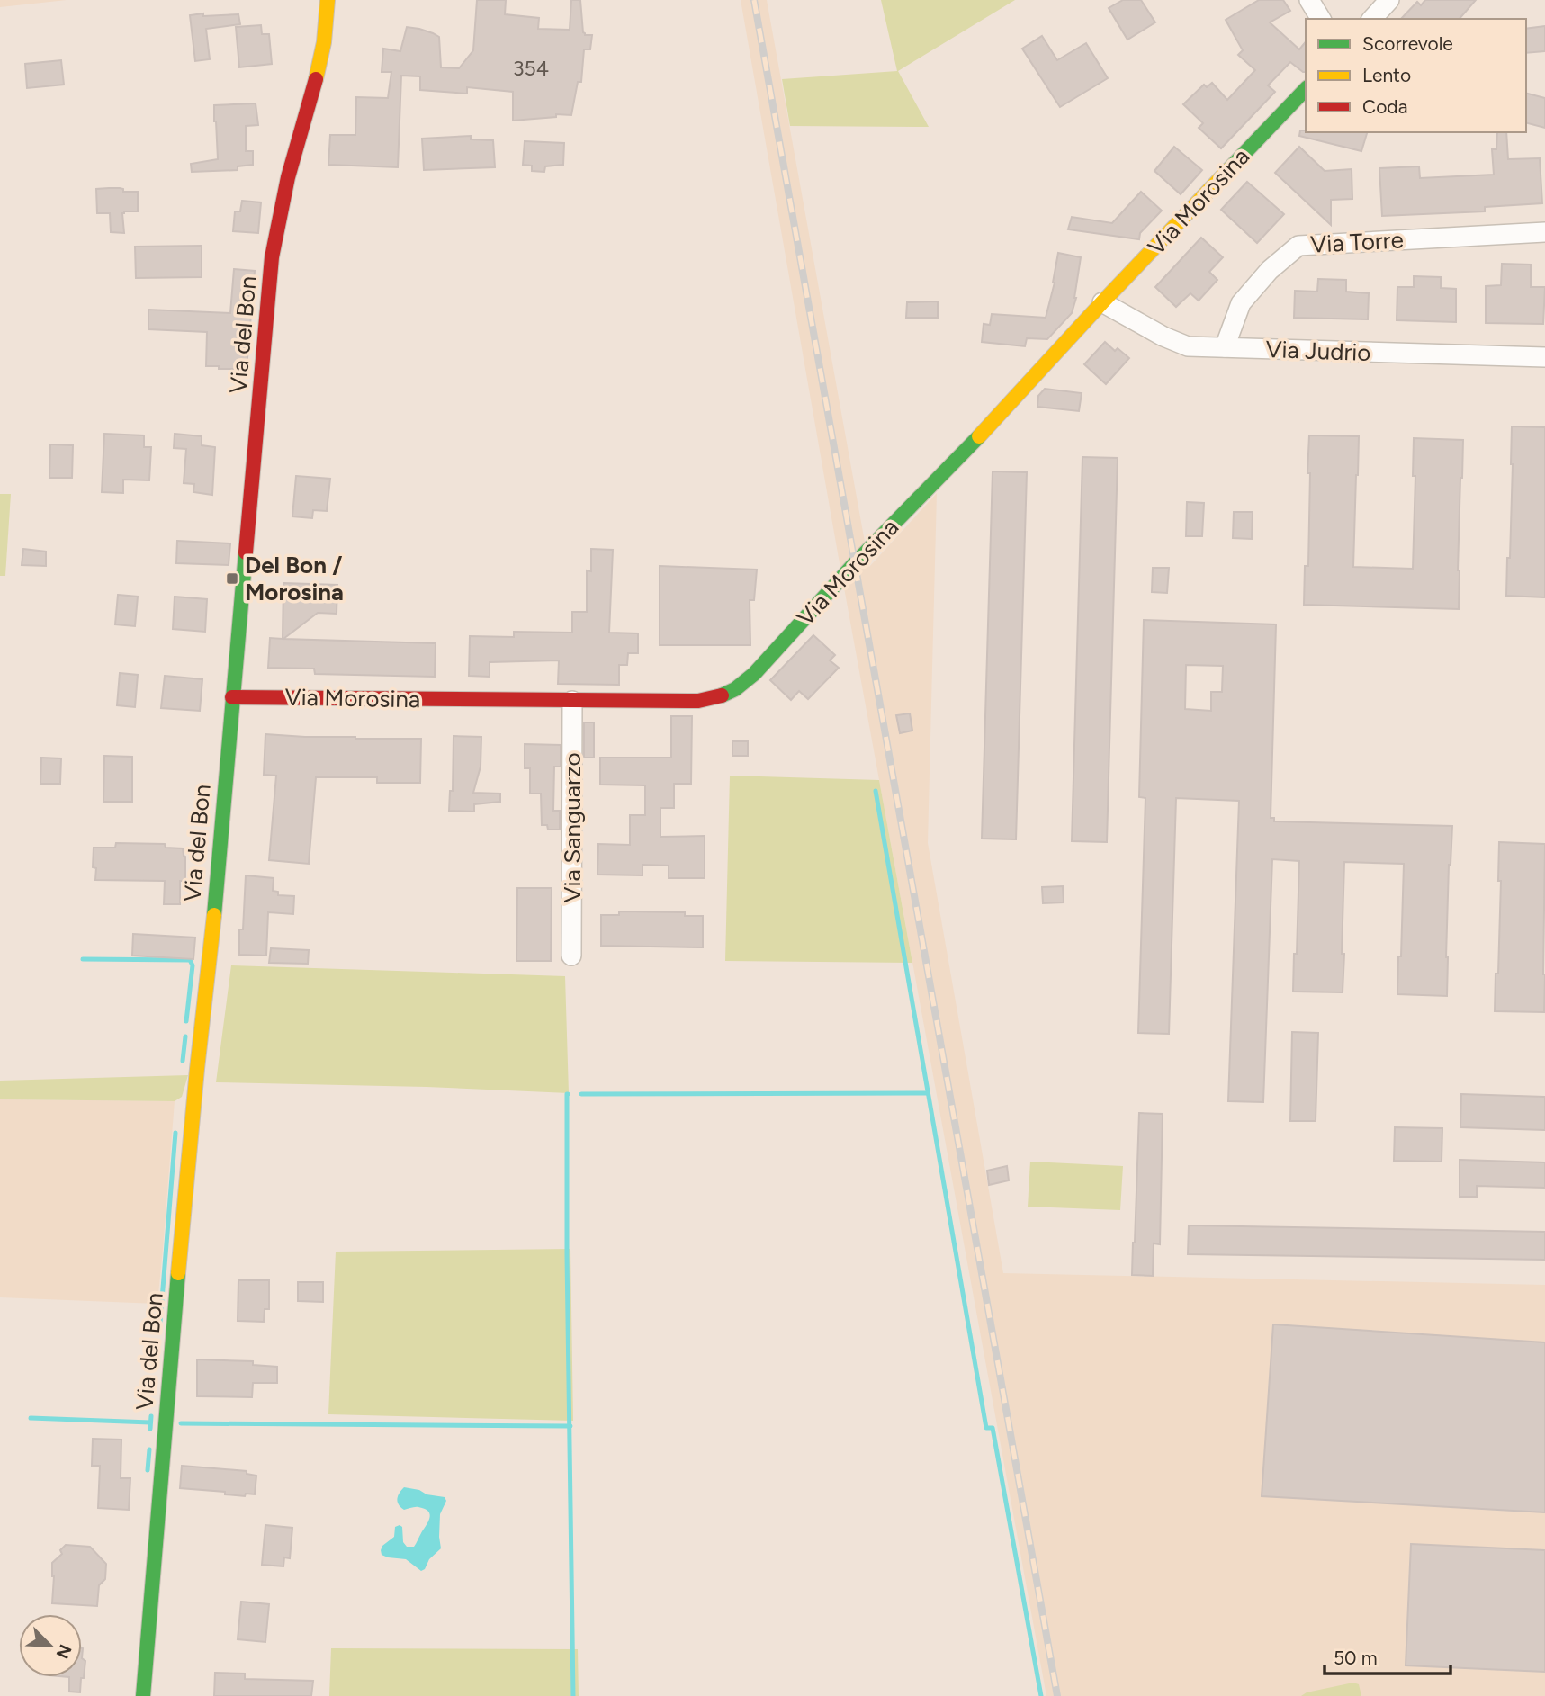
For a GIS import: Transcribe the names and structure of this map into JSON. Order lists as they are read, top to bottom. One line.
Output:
{"streets":{"street":["Via Morosina","Via Torre","Via del Bon","Via Judrio","Via Sanguarzo"]},"crossings":[["Via Morosina","Via del Bon"],["Via Morosina","Via Judrio"],["Via Morosina","Via Sanguarzo"],["Via Torre","Via Judrio"]],"places":{"transit":["Del Bon / Morosina"]},"house_numbers":["354"],"legend":["Scorrevole","Lento","Coda"],"scale_bar":"50 m","north":"bottom right"}
